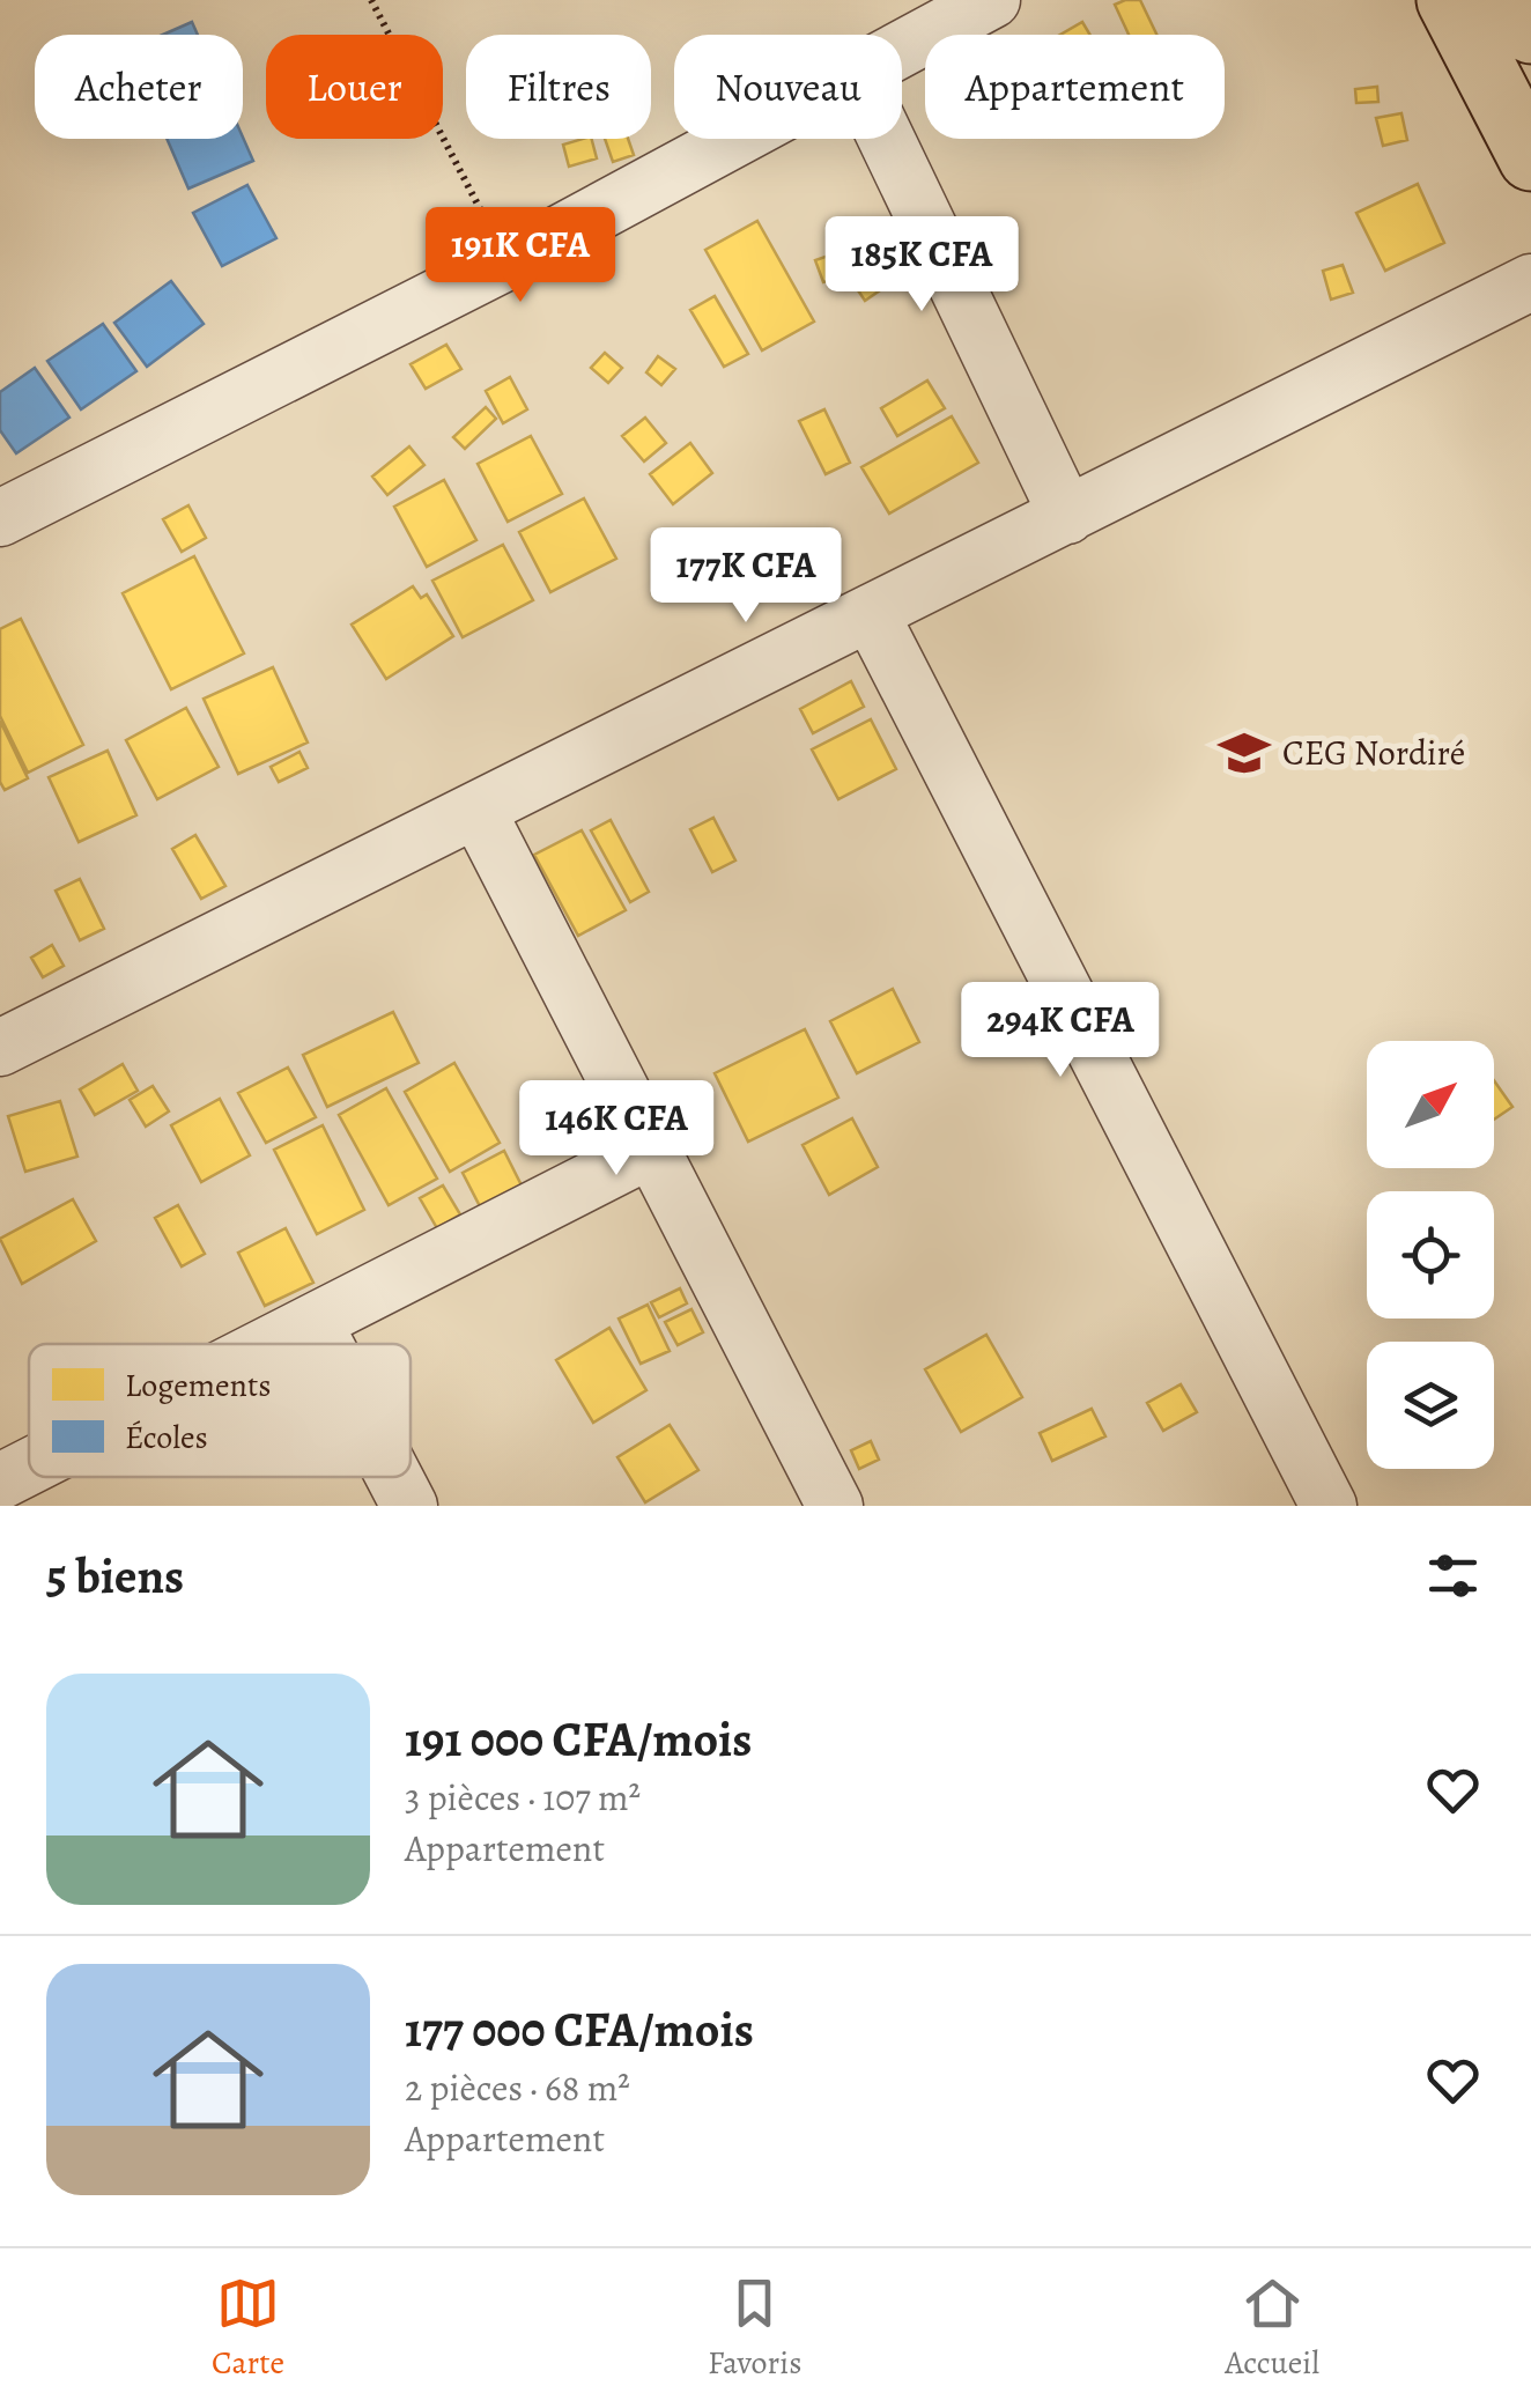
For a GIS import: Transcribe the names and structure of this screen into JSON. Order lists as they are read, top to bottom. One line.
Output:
{"places":{"school or university":["CEG Nordiré"]},"legend":["Logements","Écoles"],"north":"top right","page":{"chip":["Acheter","Louer","Filtres","Nouveau","Appartement"],"price":["191K CFA","185K CFA","177K CFA","294K CFA","146K CFA"],"heading":"5 biens","list":[{"name":"191 000 CFA/mois","note":"3 pièces · 107 m² · Appartement"},{"name":"177 000 CFA/mois","note":"2 pièces · 68 m² · Appartement"}],"tabs":["Carte","Favoris","Accueil"]}}
